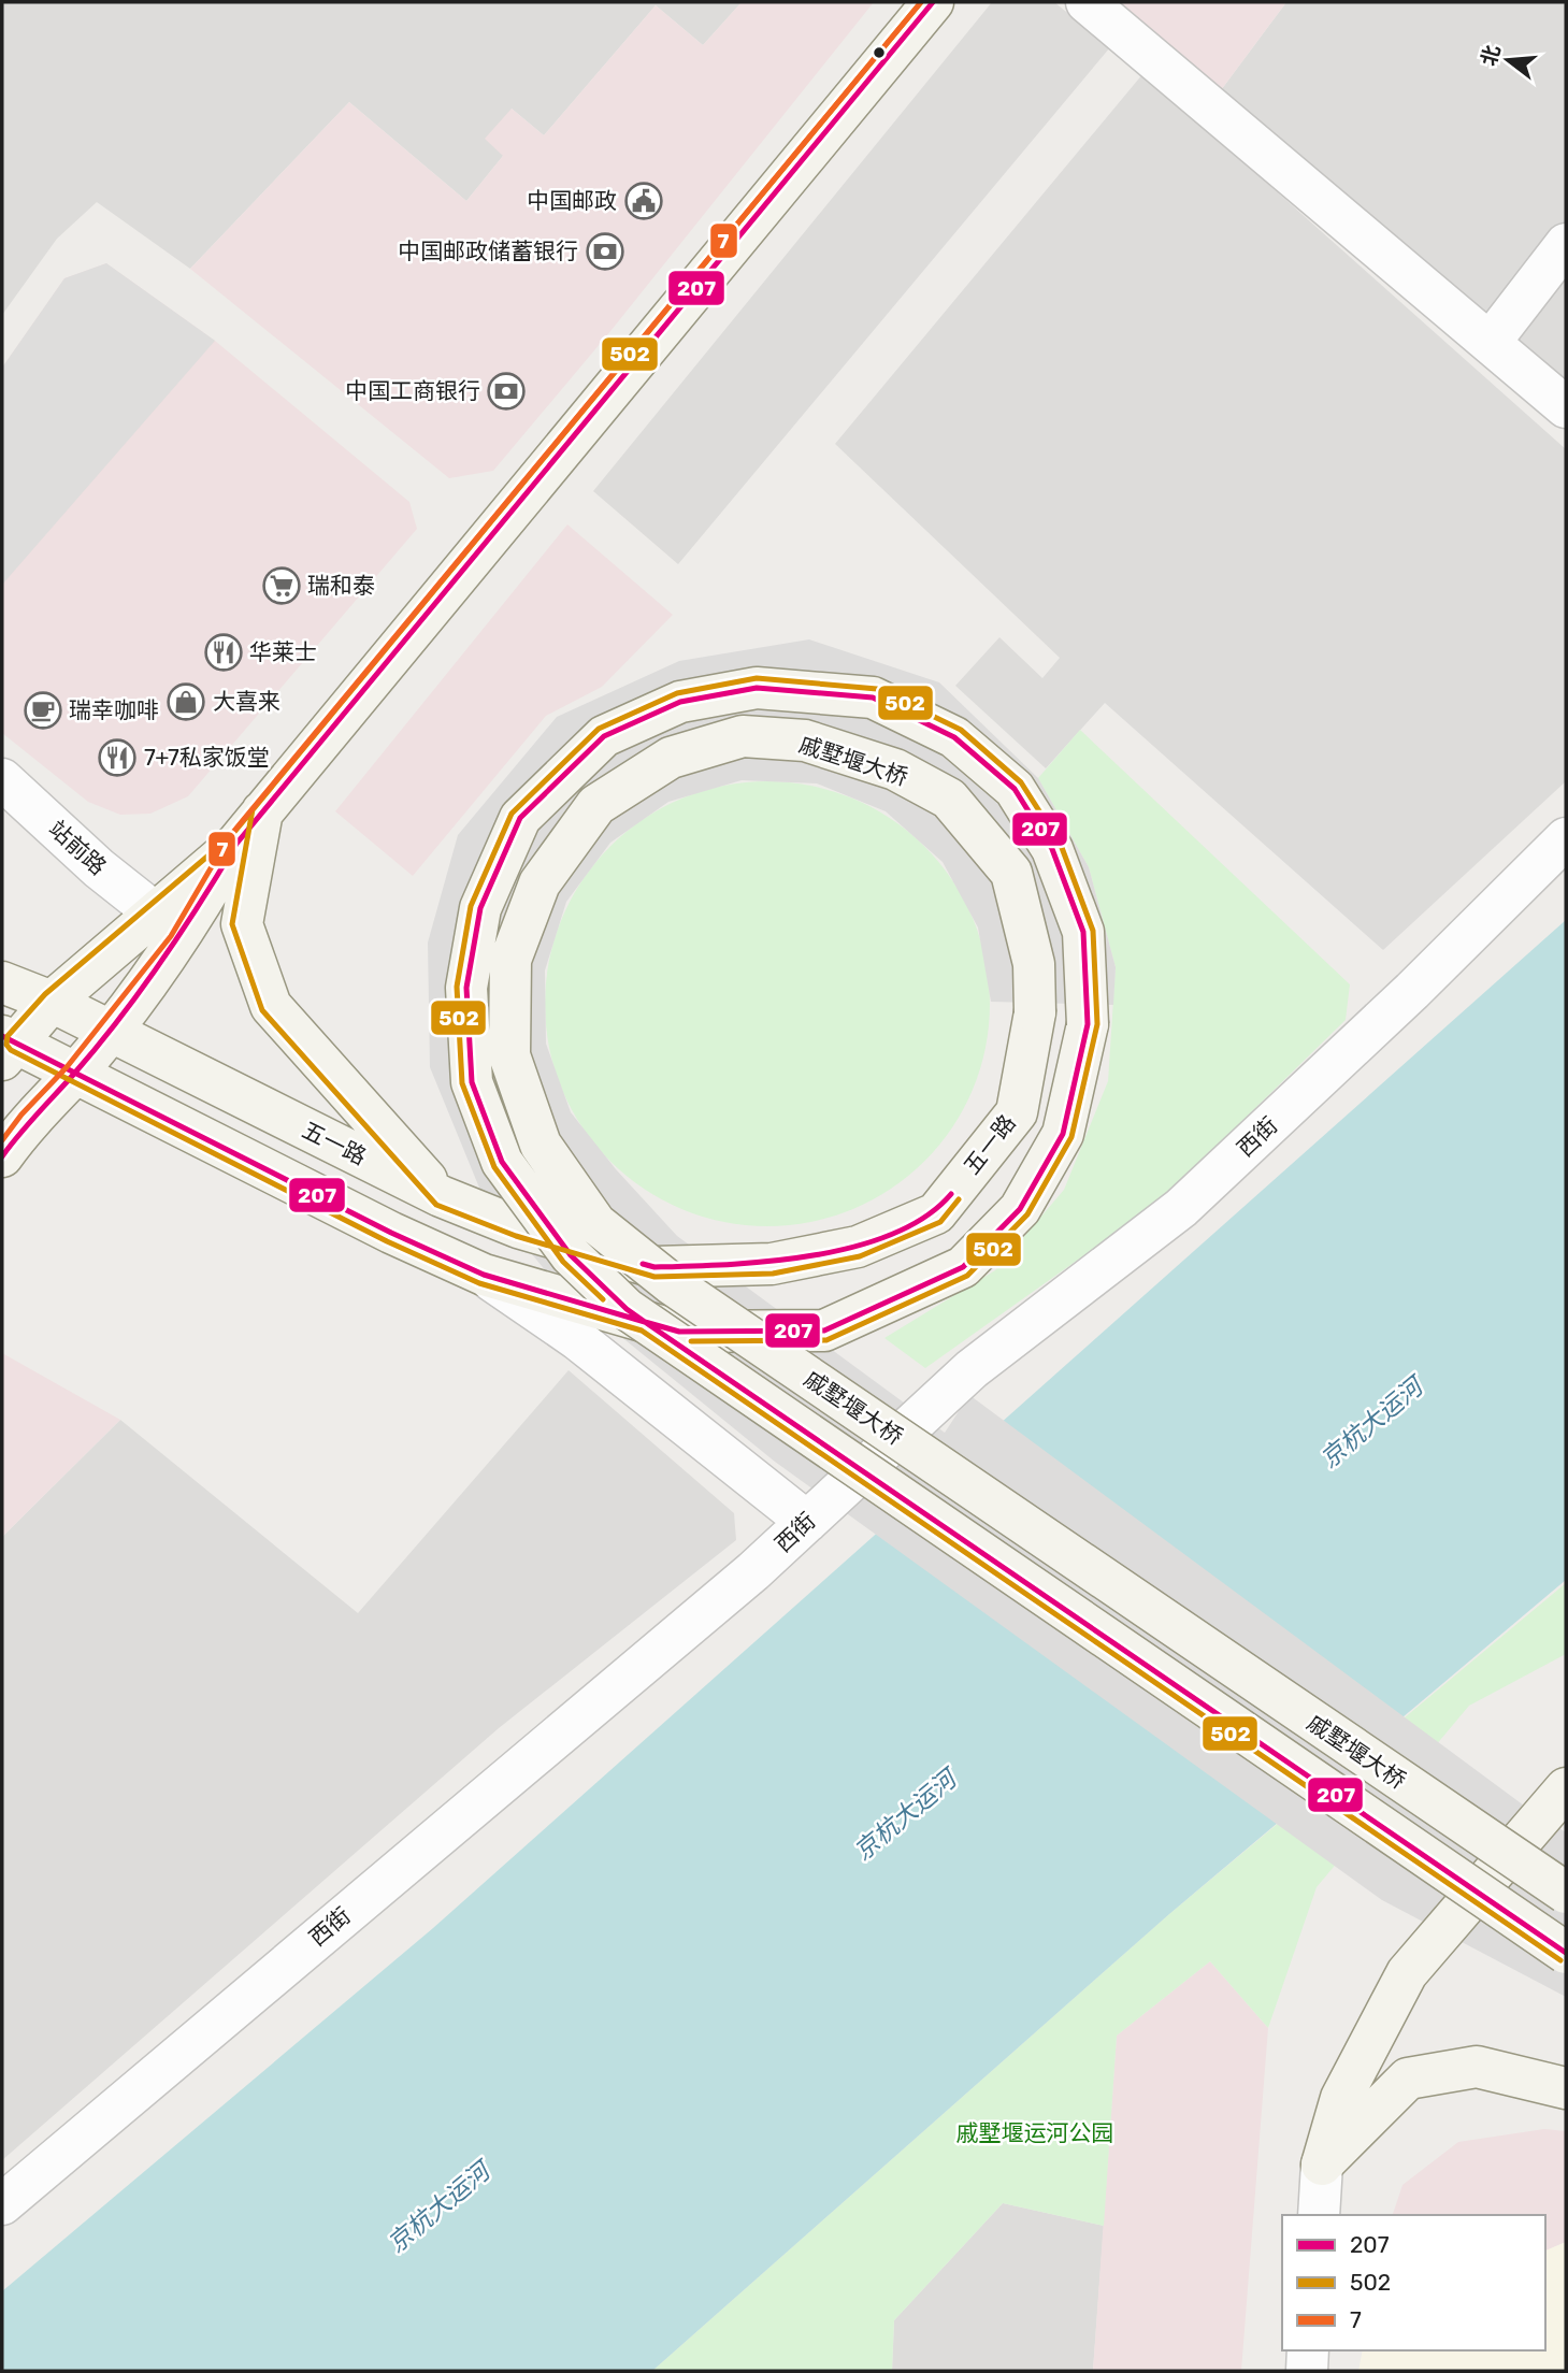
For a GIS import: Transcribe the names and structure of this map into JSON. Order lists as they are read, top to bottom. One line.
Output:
{"streets":{"main road":["戚墅堰大桥","五一路"],"street":["站前路","西街"]},"crossings":[["戚墅堰大桥","五一路"]],"water":["京杭大运河"],"parks":["戚墅堰运河公园"],"places":{"public building":["中国邮政"],"bank":["中国邮政储蓄银行","中国工商银行"],"supermarket":["瑞和泰"],"restaurant":["华莱士","7+7私家饭堂"],"shop":["大喜来"],"cafe":["瑞幸咖啡"]},"lines":["transit line 207","transit line 502","transit line 7"],"legend":["207","502","7"],"north":"left"}
